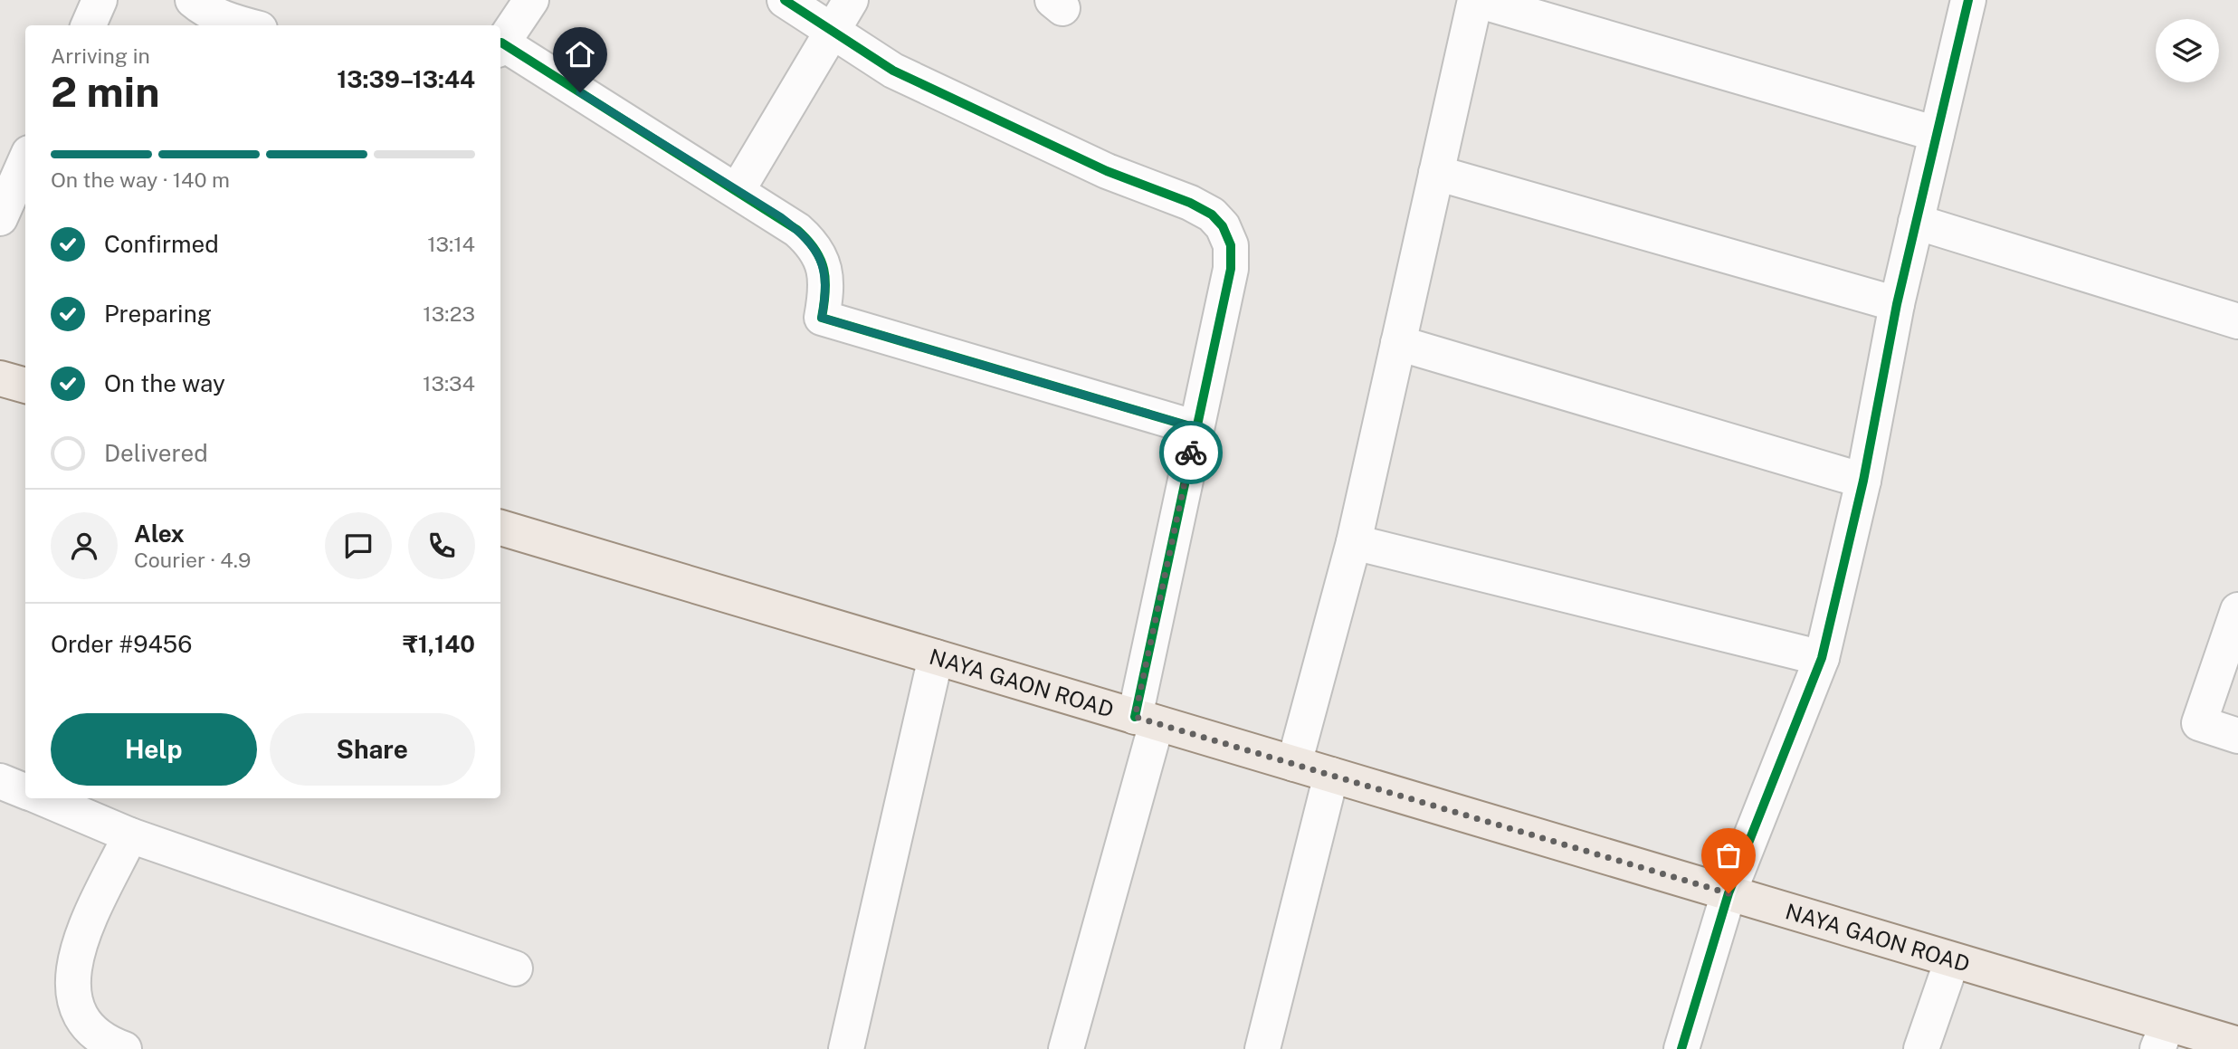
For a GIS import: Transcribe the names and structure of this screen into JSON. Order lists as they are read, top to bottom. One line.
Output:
{"streets":{"main road":["NAYA GAON ROAD"]},"page":{"heading":["2 min","Arriving in","13:39–13:44"],"panel":["Alex","Courier · 4.9","Order #9456","₹1,140"],"bar":"On the way · 140 m","list":[["Confirmed","13:14"],["Preparing","13:23"],["On the way","13:34"],"Delivered"],"buttons":["Help","Share"]}}
